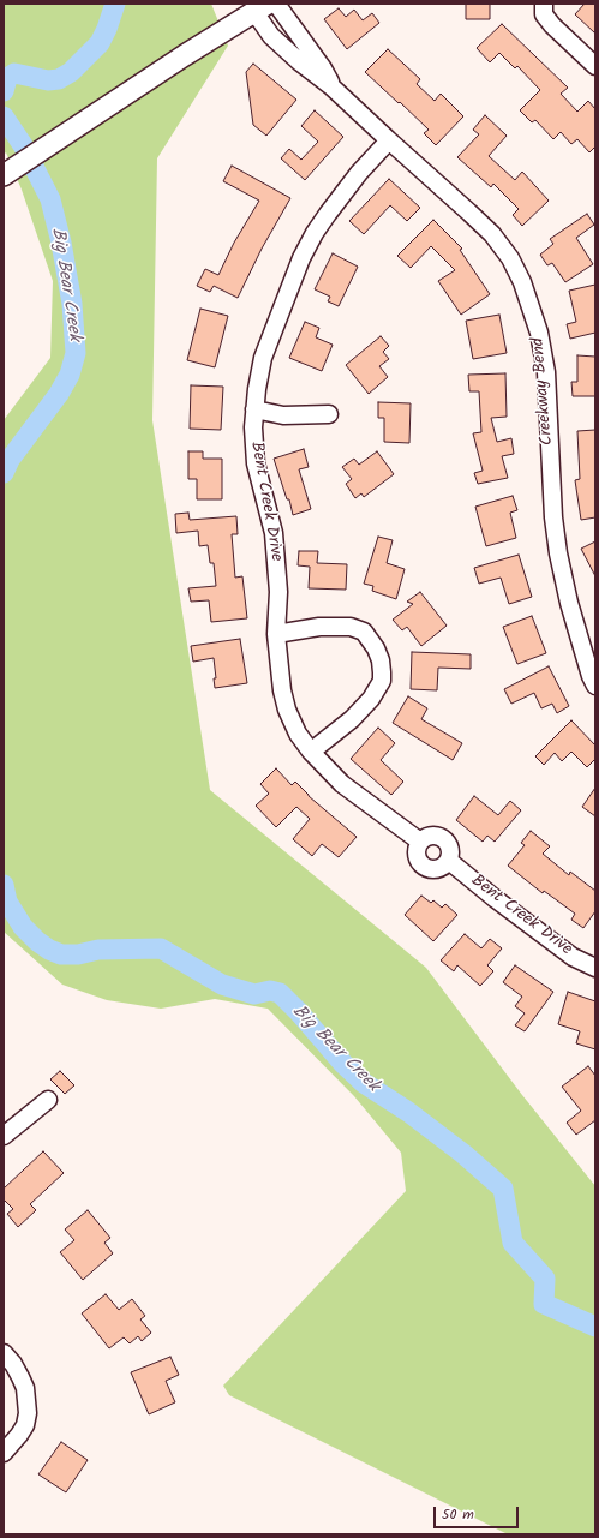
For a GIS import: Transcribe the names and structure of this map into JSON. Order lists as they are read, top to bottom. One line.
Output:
{"streets":{"street":["Creekway Bend","Bent Creek Drive"]},"crossings":[["Creekway Bend","Bent Creek Drive"]],"water":["Big Bear Creek"],"scale_bar":"50 m"}
